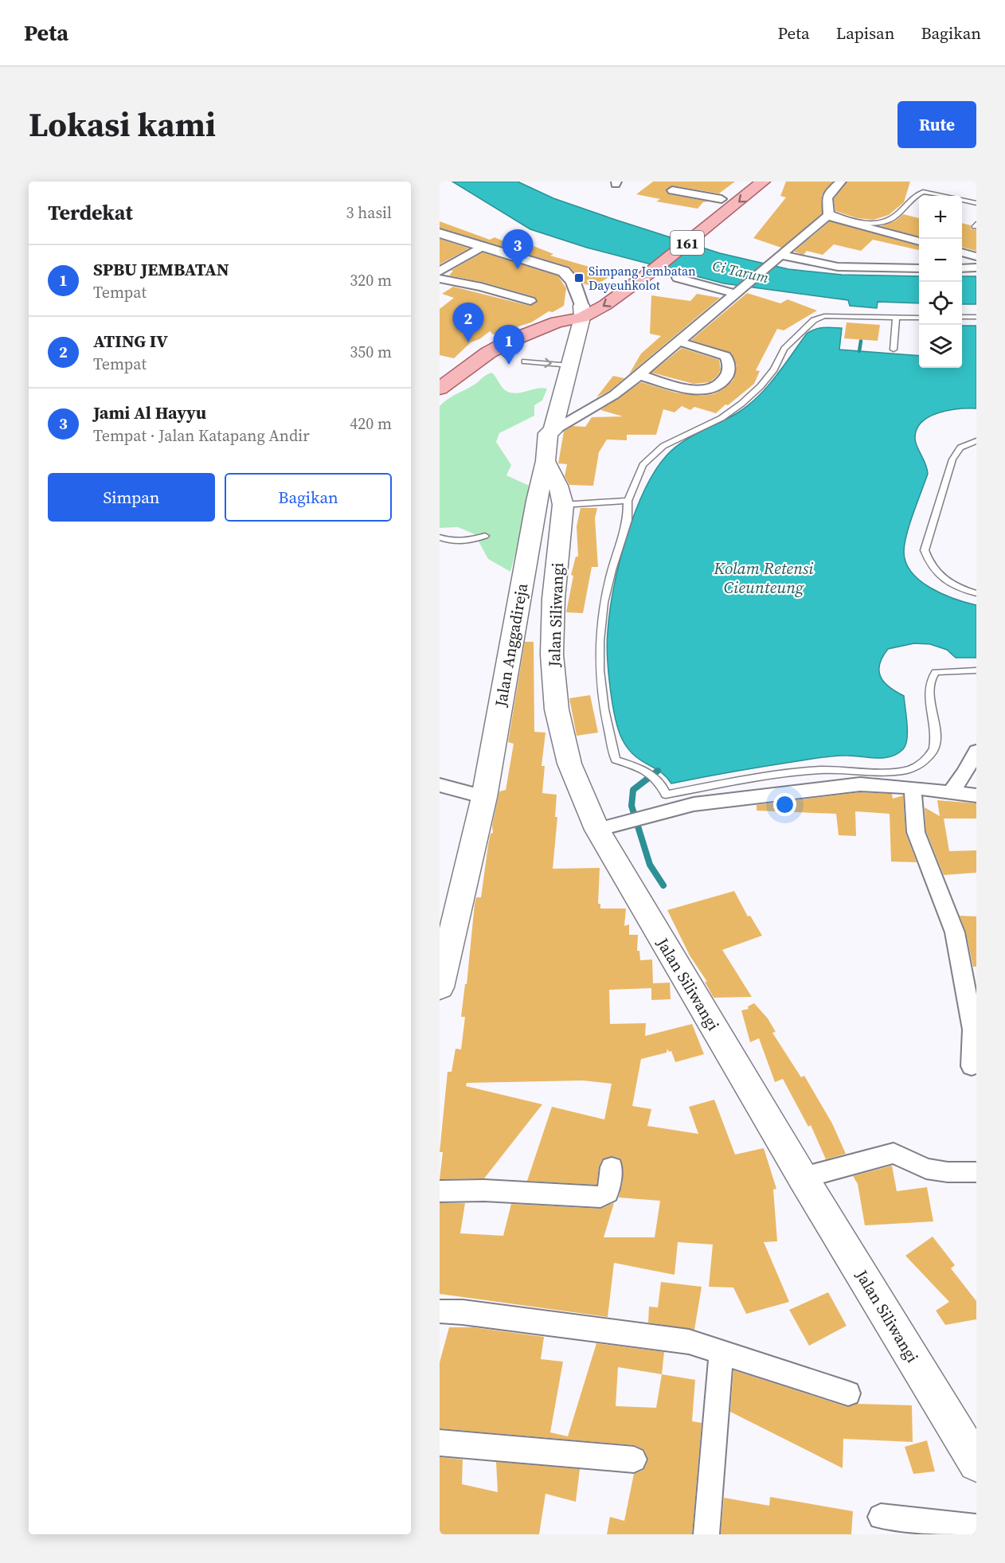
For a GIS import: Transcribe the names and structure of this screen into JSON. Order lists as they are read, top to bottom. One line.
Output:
{"streets":{"main road":["161","Jalan Siliwangi","Jalan Anggadireja"]},"crossings":[["161","Jalan Anggadireja"],["Jalan Siliwangi","Jalan Anggadireja"]],"water":["Ci Tarum","Kolam Retensi Cieunteung"],"places":{"transit":["Simpang Jembatan Dayeuhkolot"]},"page":{"header":"Peta","nav":["Peta","Lapisan","Bagikan"],"title":"Lokasi kami","buttons":["Rute",["Simpan","Bagikan"]],"heading":["Terdekat","3 hasil"],"map_buttons":["+","−"],"pins":["3","2","1"],"list":[{"mark":"1","name":"SPBU JEMBATAN","note":"Tempat","value":"320 m"},{"mark":"2","name":"ATING IV","note":"Tempat","value":"350 m"},{"mark":"3","name":"Jami Al Hayyu","note":"Tempat · Jalan Katapang Andir","value":"420 m"}]}}
